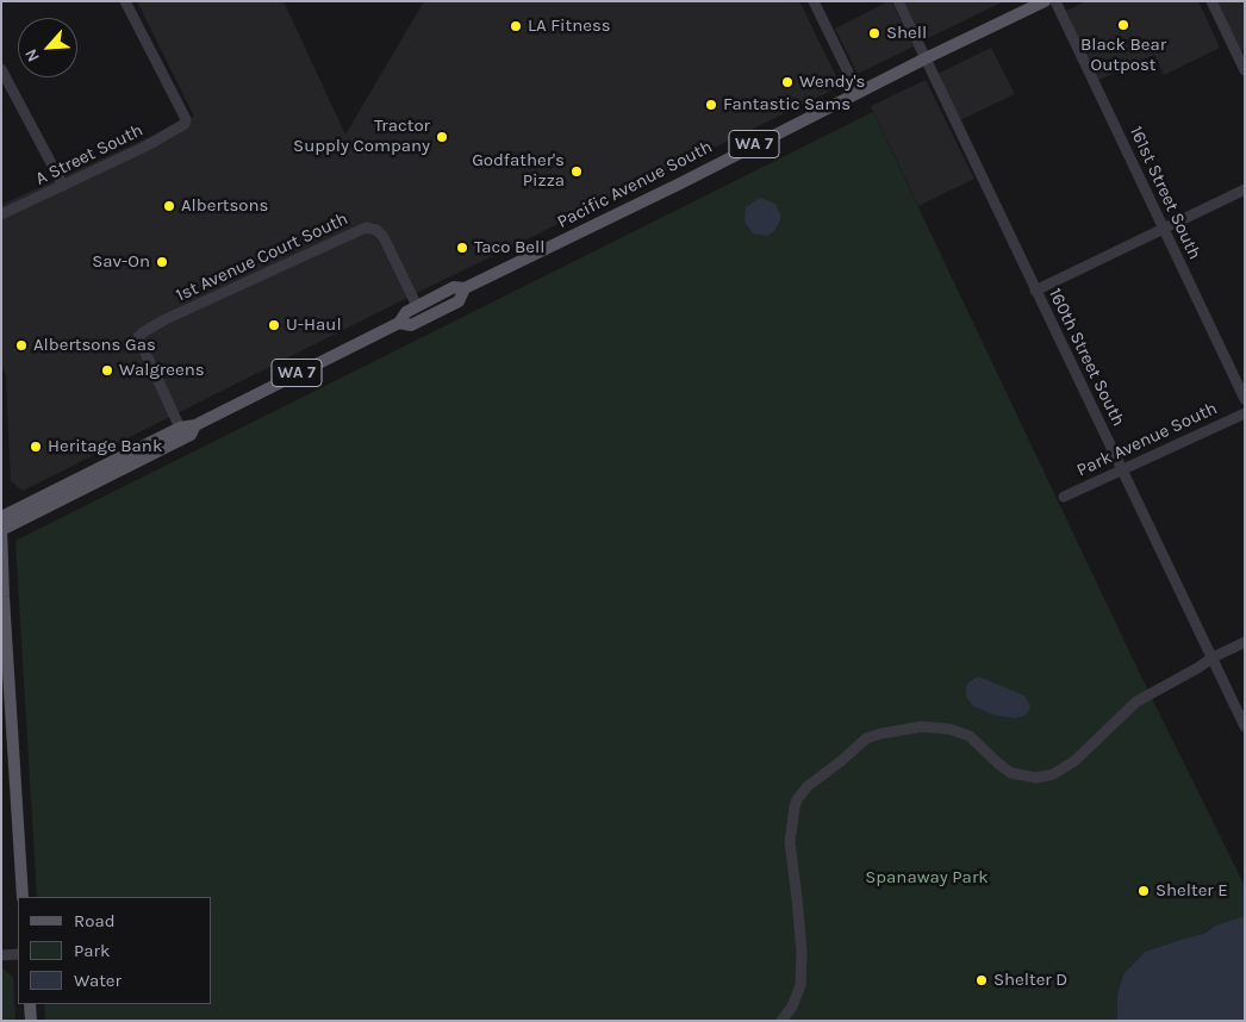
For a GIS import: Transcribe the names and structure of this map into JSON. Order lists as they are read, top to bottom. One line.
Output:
{"streets":{"main road":["WA 7","Pacific Avenue South"],"street":["A Street South","161st Street South","1st Avenue Court South","160th Street South","Park Avenue South"]},"crossings":[["Pacific Avenue South","1st Avenue Court South"],["Pacific Avenue South","160th Street South"],["160th Street South","Park Avenue South"]],"parks":["Spanaway Park"],"places":["Black Bear Outpost","LA Fitness","Shell","Wendy's","Fantastic Sams","Tractor Supply Company","Godfather's Pizza","Albertsons","Taco Bell","Sav-On","U-Haul","Albertsons Gas","Walgreens","Heritage Bank","Shelter E","Shelter D"],"legend":["Road","Park","Water"],"north":"bottom left"}
